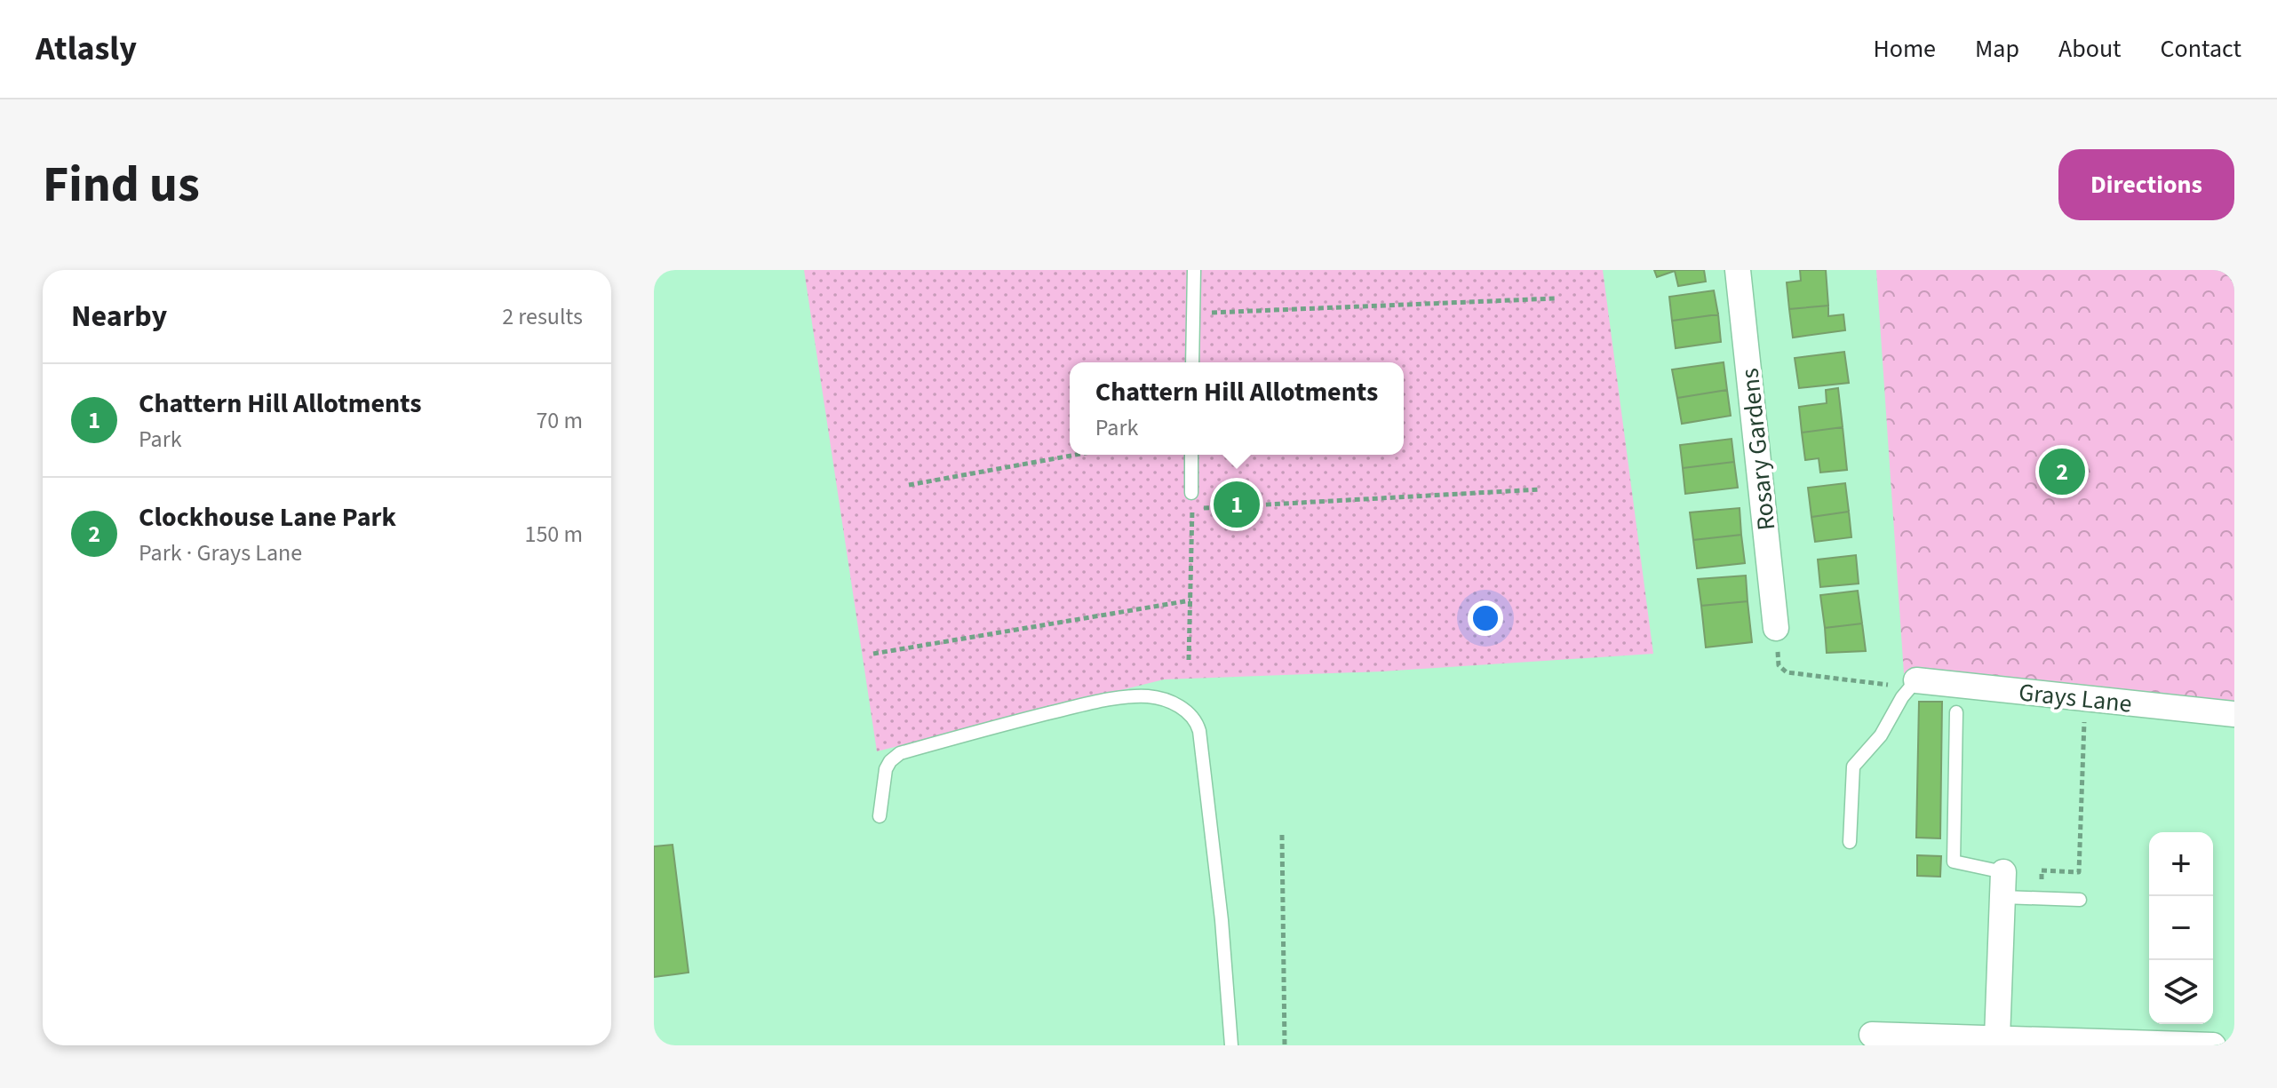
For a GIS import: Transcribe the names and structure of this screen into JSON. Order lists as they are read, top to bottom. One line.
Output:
{"streets":{"street":["Rosary Gardens","Grays Lane"]},"page":{"header":"Atlasly","nav":["Home","Map","About","Contact"],"buttons":"Directions","title":"Find us","heading":["Nearby","2 results"],"list":[{"mark":"1","name":"Chattern Hill Allotments","note":"Park","value":"70 m"},{"mark":"2","name":"Clockhouse Lane Park","note":"Park · Grays Lane","value":"150 m"}],"popup":["Chattern Hill Allotments","Park"],"pins":["2","1"],"map_buttons":["+","−"]}}
